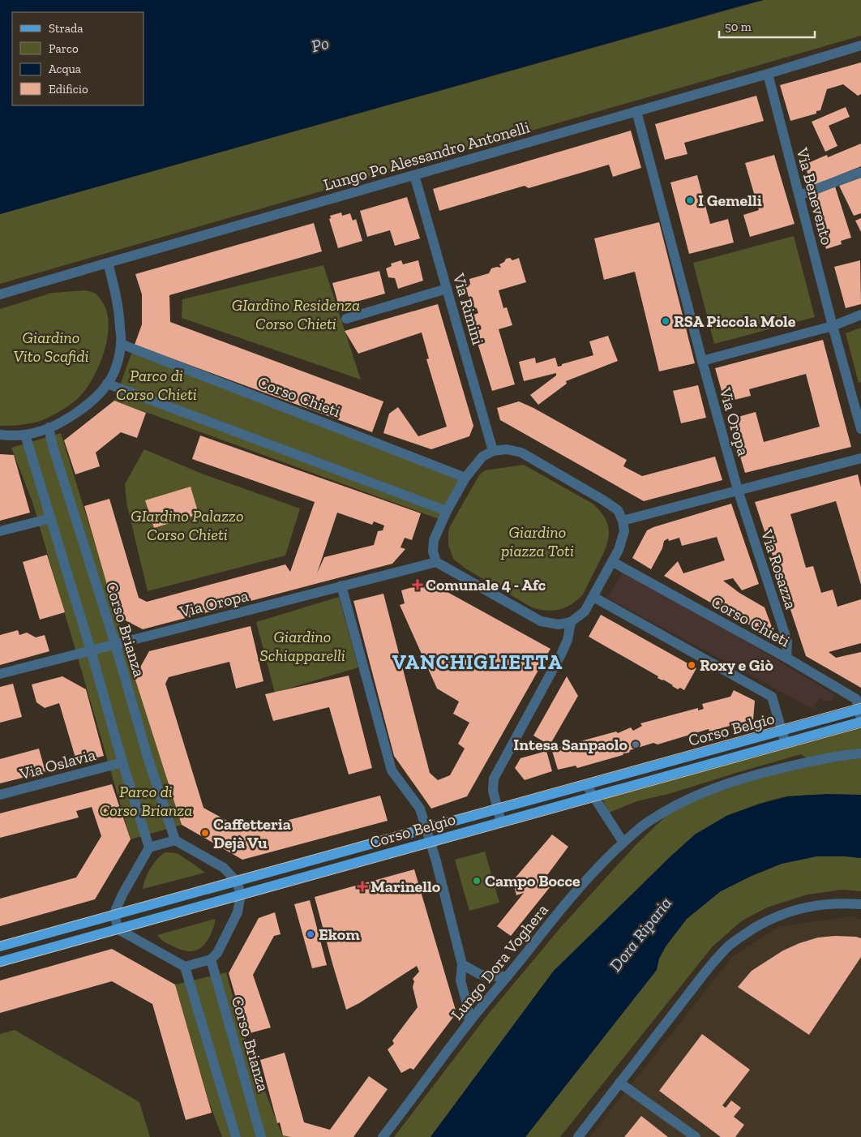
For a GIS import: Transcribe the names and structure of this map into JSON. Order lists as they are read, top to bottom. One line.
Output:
{"streets":{"main road":["Corso Belgio"],"street":["Lungo Po Alessandro Antonelli","Via Benevento","Via Rimini","Corso Chieti","Via Oropa","Via Rosazza","Corso Brianza","Via Oslavia","Lungo Dora Voghera"]},"crossings":[["Lungo Po Alessandro Antonelli","Via Benevento"],["Lungo Po Alessandro Antonelli","Via Rimini"],["Lungo Po Alessandro Antonelli","Via Oropa"],["Corso Chieti","Via Rosazza"],["Corso Chieti","Corso Belgio"],["Via Oropa","Via Rosazza"],["Via Oropa","Corso Brianza"],["Via Oropa","Corso Belgio"]],"districts":["VANCHIGLIETTA"],"water":["Po","Dora Riparia"],"parks":["GIardino Residenza Corso Chieti","Giardino Vito Scafidi","Parco di Corso Chieti","GIardino Palazzo Corso Chieti","Giardino piazza Toti","Giardino Schiapparelli","Parco di Corso Brianza"],"places":{"other":["I Gemelli","RSA Piccola Mole","Roxy e Giò","Intesa Sanpaolo","Caffetteria Dejà Vu","Campo Bocce","Ekom"],"health":["Comunale 4 - Afc","Marinello"]},"legend":["Strada","Parco","Acqua","Edificio"],"scale_bar":"50 m"}
